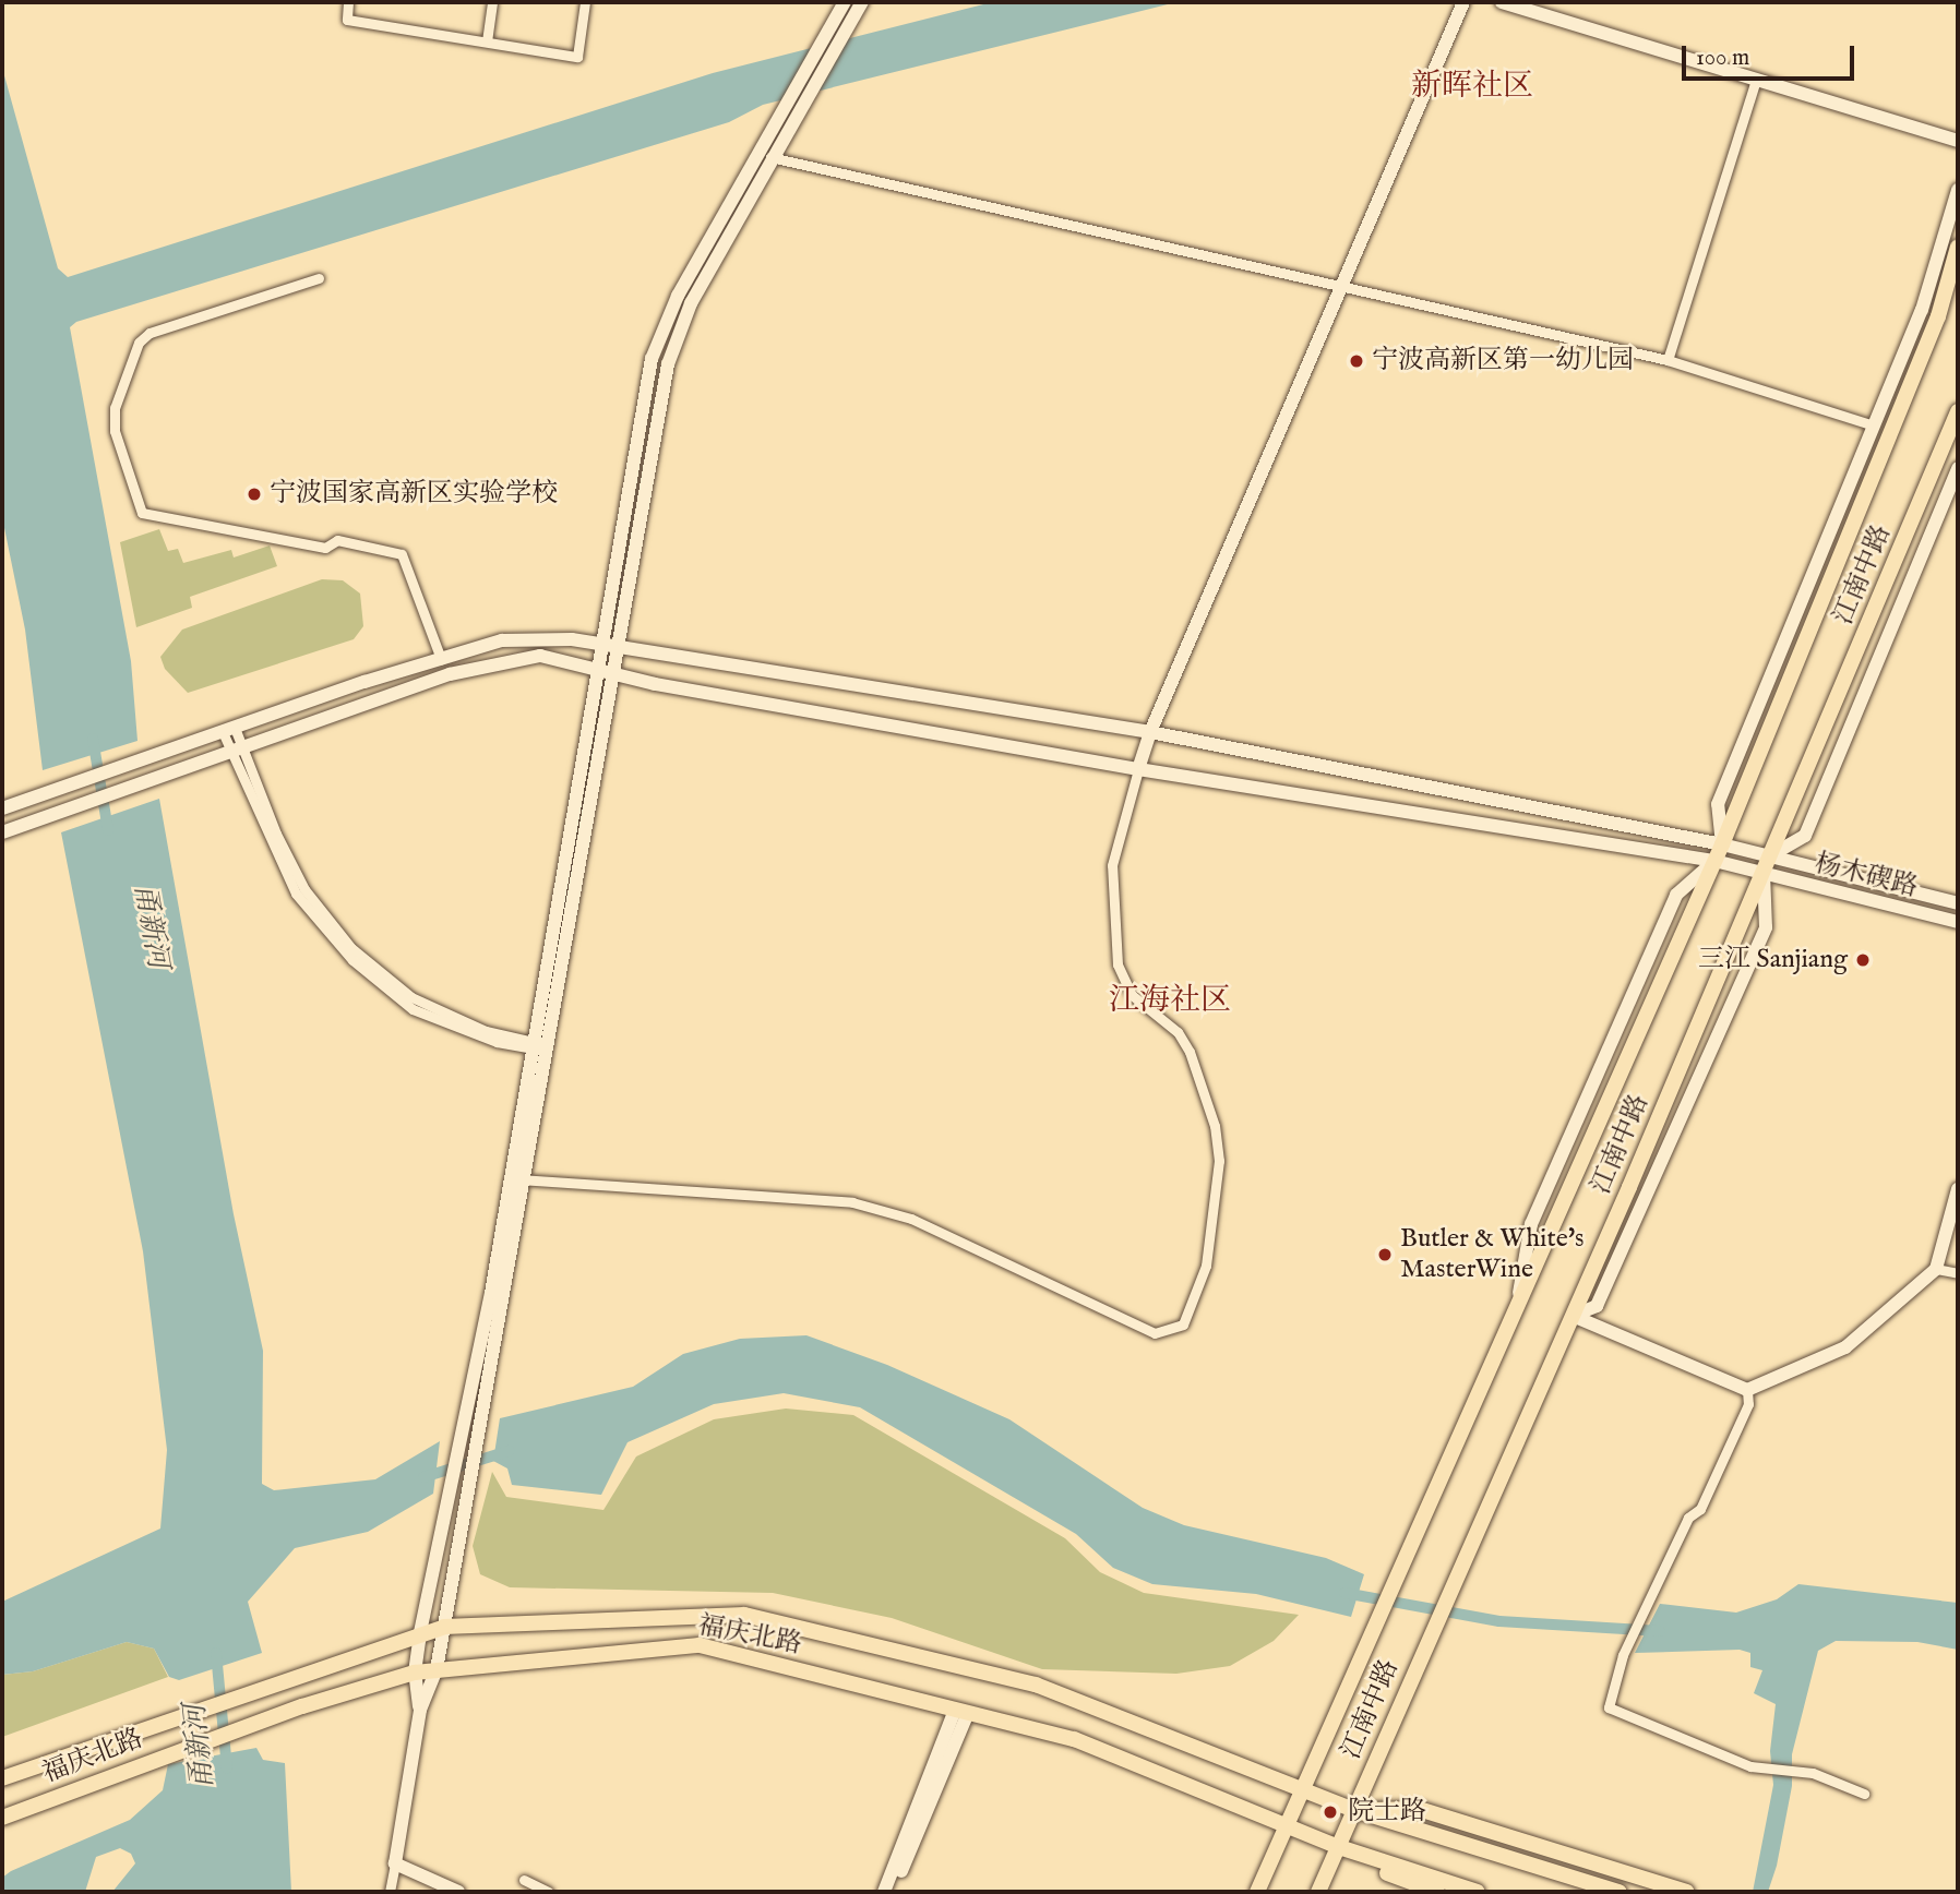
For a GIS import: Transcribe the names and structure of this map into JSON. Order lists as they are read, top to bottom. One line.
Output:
{"streets":{"main road":["江南中路","杨木碶路","福庆北路"]},"crossings":[["江南中路","杨木碶路"],["江南中路","福庆北路"]],"districts":["新晖社区","江海社区"],"water":["甬新河"],"places":["宁波高新区第一幼儿园","宁波国家高新区实验学校","三江 Sanjiang","Butler & White's MasterWine","院士路"],"scale_bar":"100 m"}
